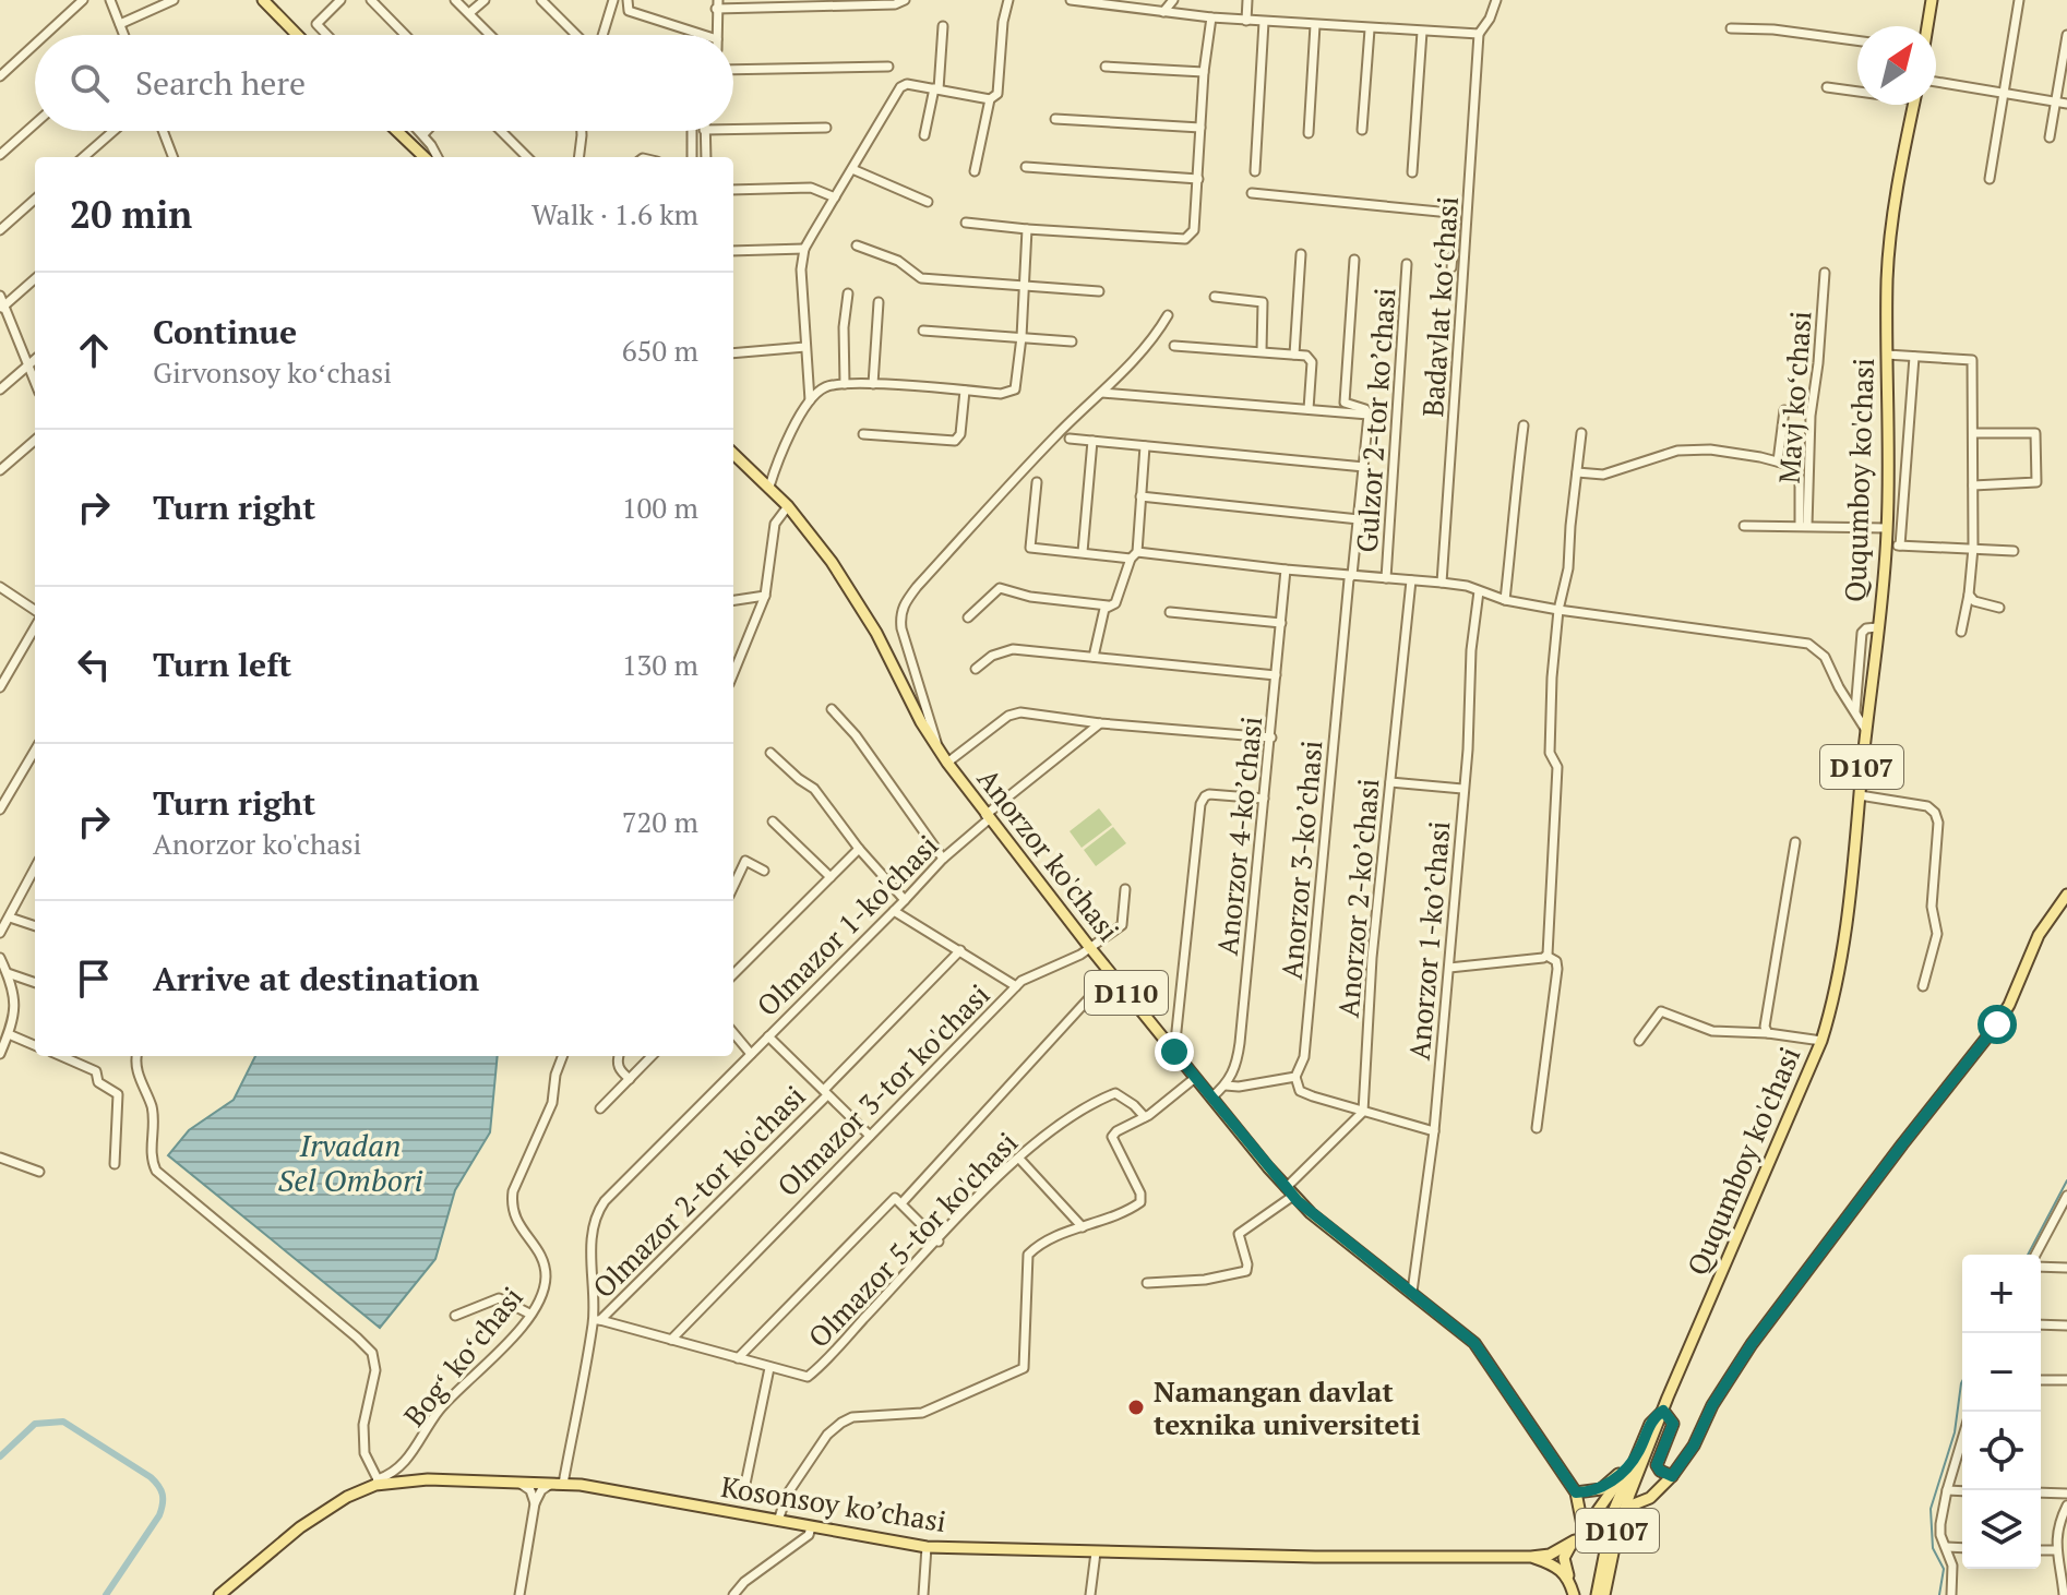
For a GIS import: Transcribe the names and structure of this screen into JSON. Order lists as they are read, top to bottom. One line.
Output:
{"streets":{"main road":["Ququmboy ko'chasi","D107","Anorzor ko'chasi","D110","Kosonsoy ko’chasi"],"street":["Badavlat koʻchasi","Mavj koʻchasi","Gulzor 2-tor koʼchasi","Аnorzor 4-koʼchasi","Аnorzor 3-koʼchasi","Аnorzor 2-koʼchasi","Olmazor 1-ko'chasi","Аnorzor 1-koʼchasi","Olmazor 3-tor ko'chasi","Olmazor 2-tor ko'chasi","Olmazor 5-tor ko'chasi","Bogʻ koʻchasi"]},"crossings":[["Ququmboy ko'chasi","D107"],["Anorzor ko'chasi","Olmazor 1-ko'chasi"],["Anorzor ko'chasi","Аnorzor 1-koʼchasi"],["Anorzor ko'chasi","D110"],["Anorzor ko'chasi","Olmazor 3-tor ko'chasi"],["Olmazor 1-ko'chasi","Olmazor 2-tor ko'chasi"],["Olmazor 1-ko'chasi","Olmazor 5-tor ko'chasi"],["Olmazor 1-ko'chasi","Kosonsoy ko’chasi"],["Olmazor 3-tor ko'chasi","Olmazor 5-tor ko'chasi"],["Olmazor 2-tor ko'chasi","Olmazor 5-tor ko'chasi"],["Bogʻ koʻchasi","Kosonsoy ko’chasi"]],"water":["Irvadan Sel Ombori"],"places":["Namangan davlat texnika universiteti"],"north":"top right","page":{"search":"Search here","heading":["20 min","Walk · 1.6 km"],"list":[["Continue","Girvonsoy koʻchasi","650 m"],["Turn right","100 m"],["Turn left","130 m"],["Turn right","Anorzor ko'chasi","720 m"],"Arrive at destination"],"map_buttons":["+","−"]}}
